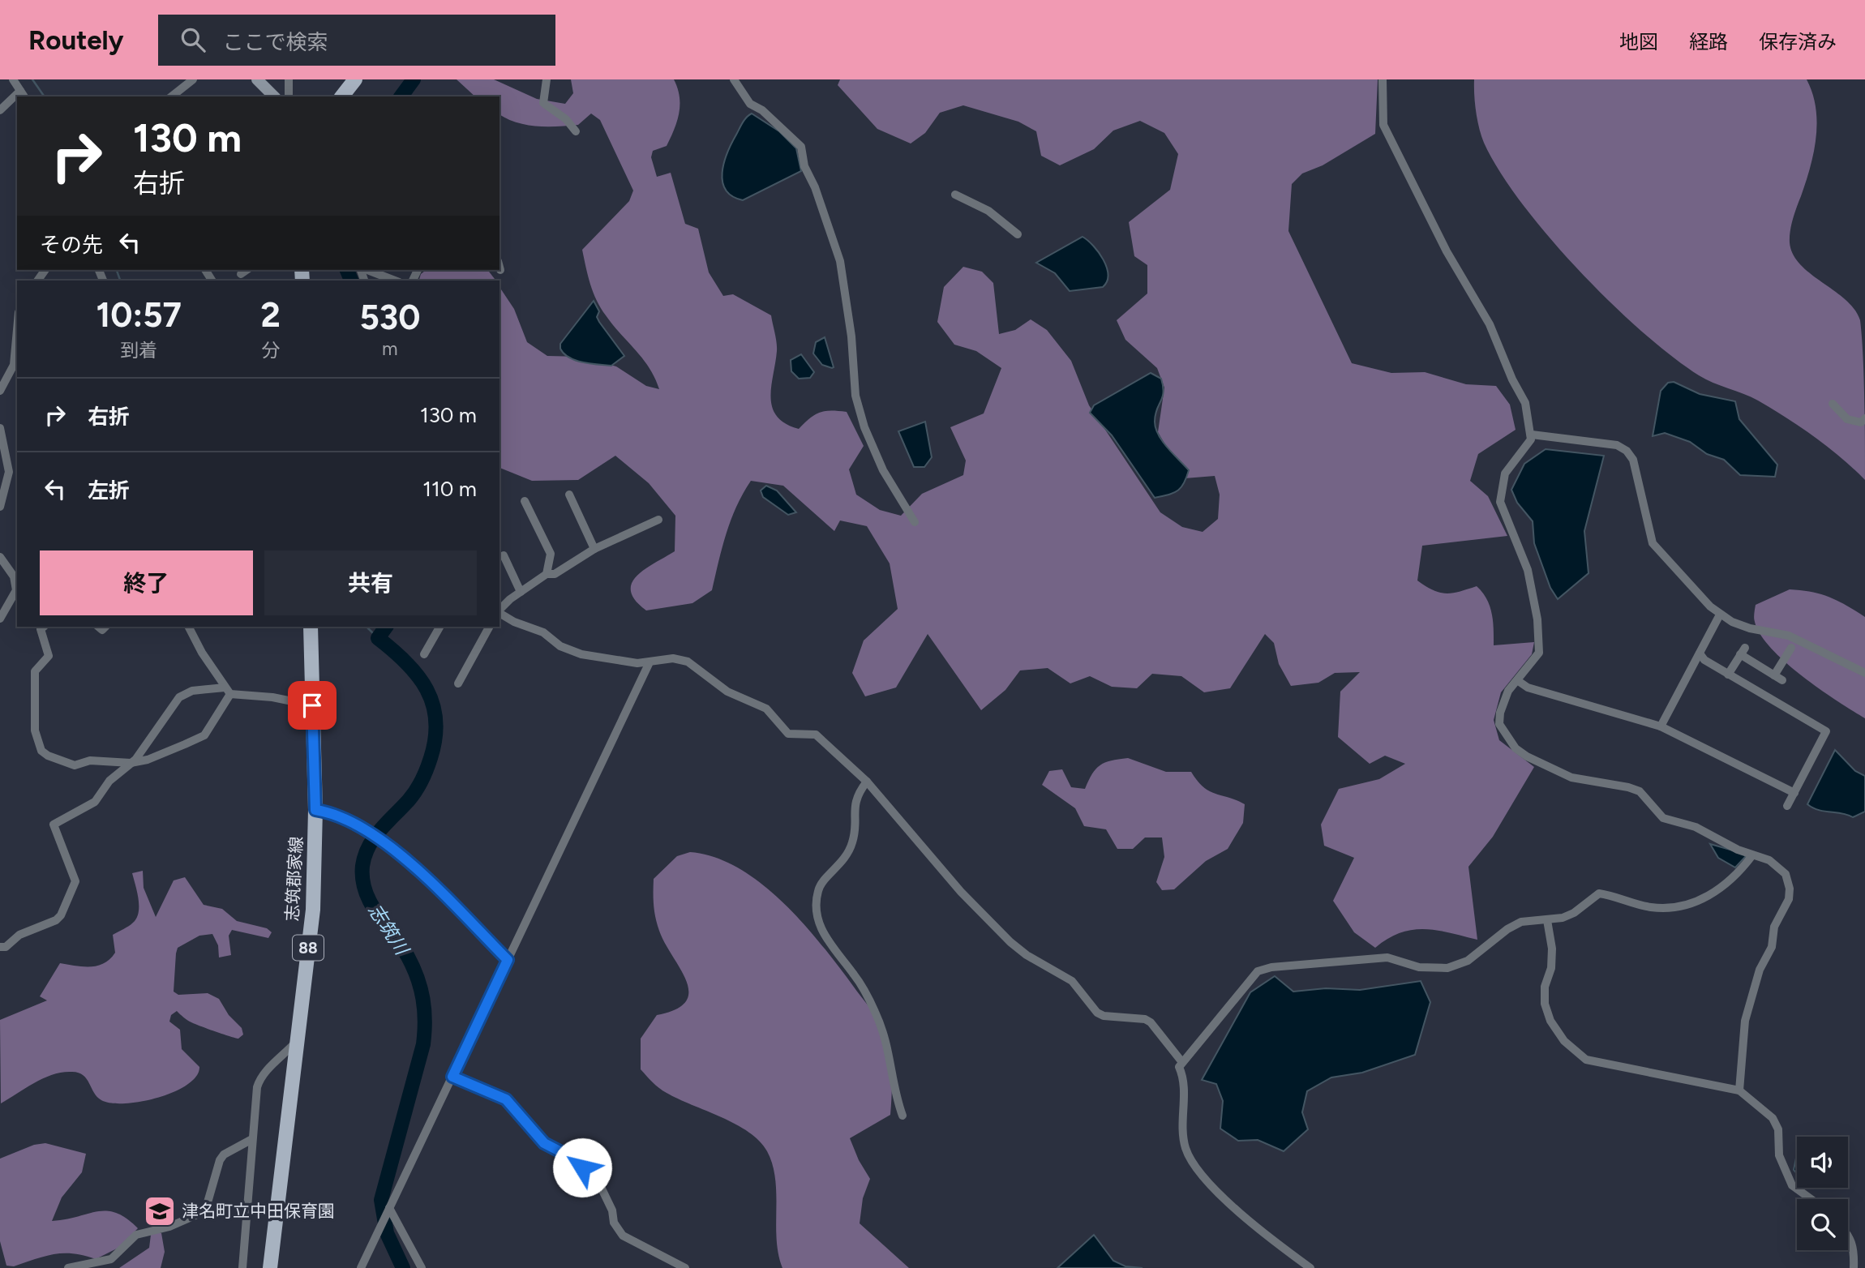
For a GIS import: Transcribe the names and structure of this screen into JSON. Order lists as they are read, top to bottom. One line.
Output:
{"streets":{"main road":["志筑郡家線","88"]},"water":["志筑川"],"places":{"school or university":["津名町立中田保育園"]},"page":{"header":"Routely","search":"ここで検索","nav":["地図","経路","保存済み"],"turn":["130 m","右折"],"then":"その先","eta":["10:57","到着","2","分","530","m"],"list":[{"name":"右折","value":"130 m"},{"name":"左折","value":"110 m"}],"buttons":["終了","共有"]}}
